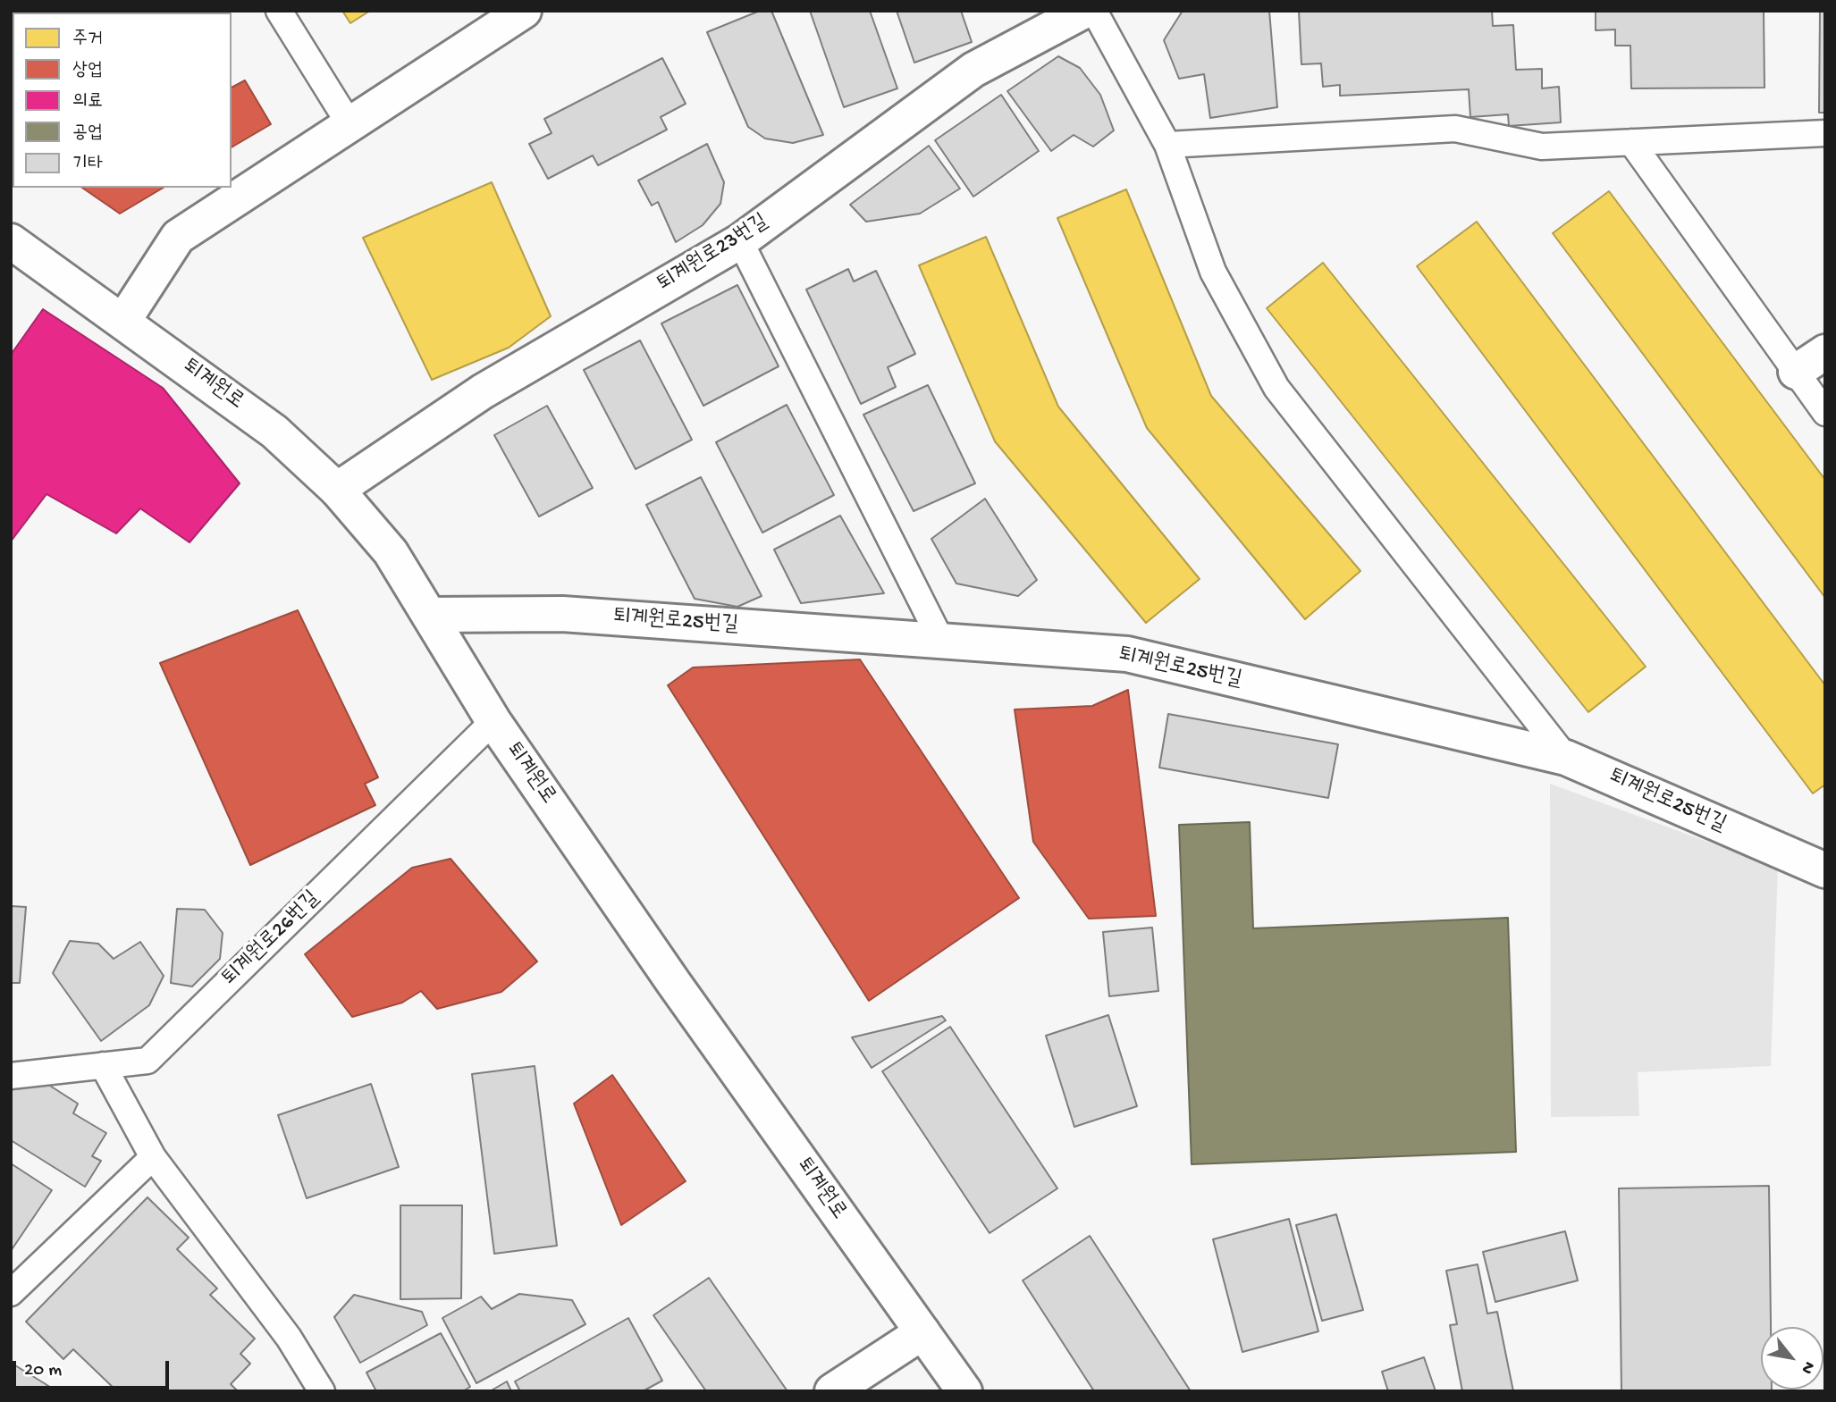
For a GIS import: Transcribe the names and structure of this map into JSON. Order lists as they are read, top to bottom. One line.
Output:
{"streets":{"street":["퇴계원로23번길","퇴계원로","퇴계원로25번길"],"lane":["퇴계원로26번길"]},"crossings":[["퇴계원로23번길","퇴계원로"],["퇴계원로","퇴계원로25번길"],["퇴계원로","퇴계원로26번길"]],"legend":["주거","상업","의료","공업","기타"],"scale_bar":"20 m","north":"bottom right"}
